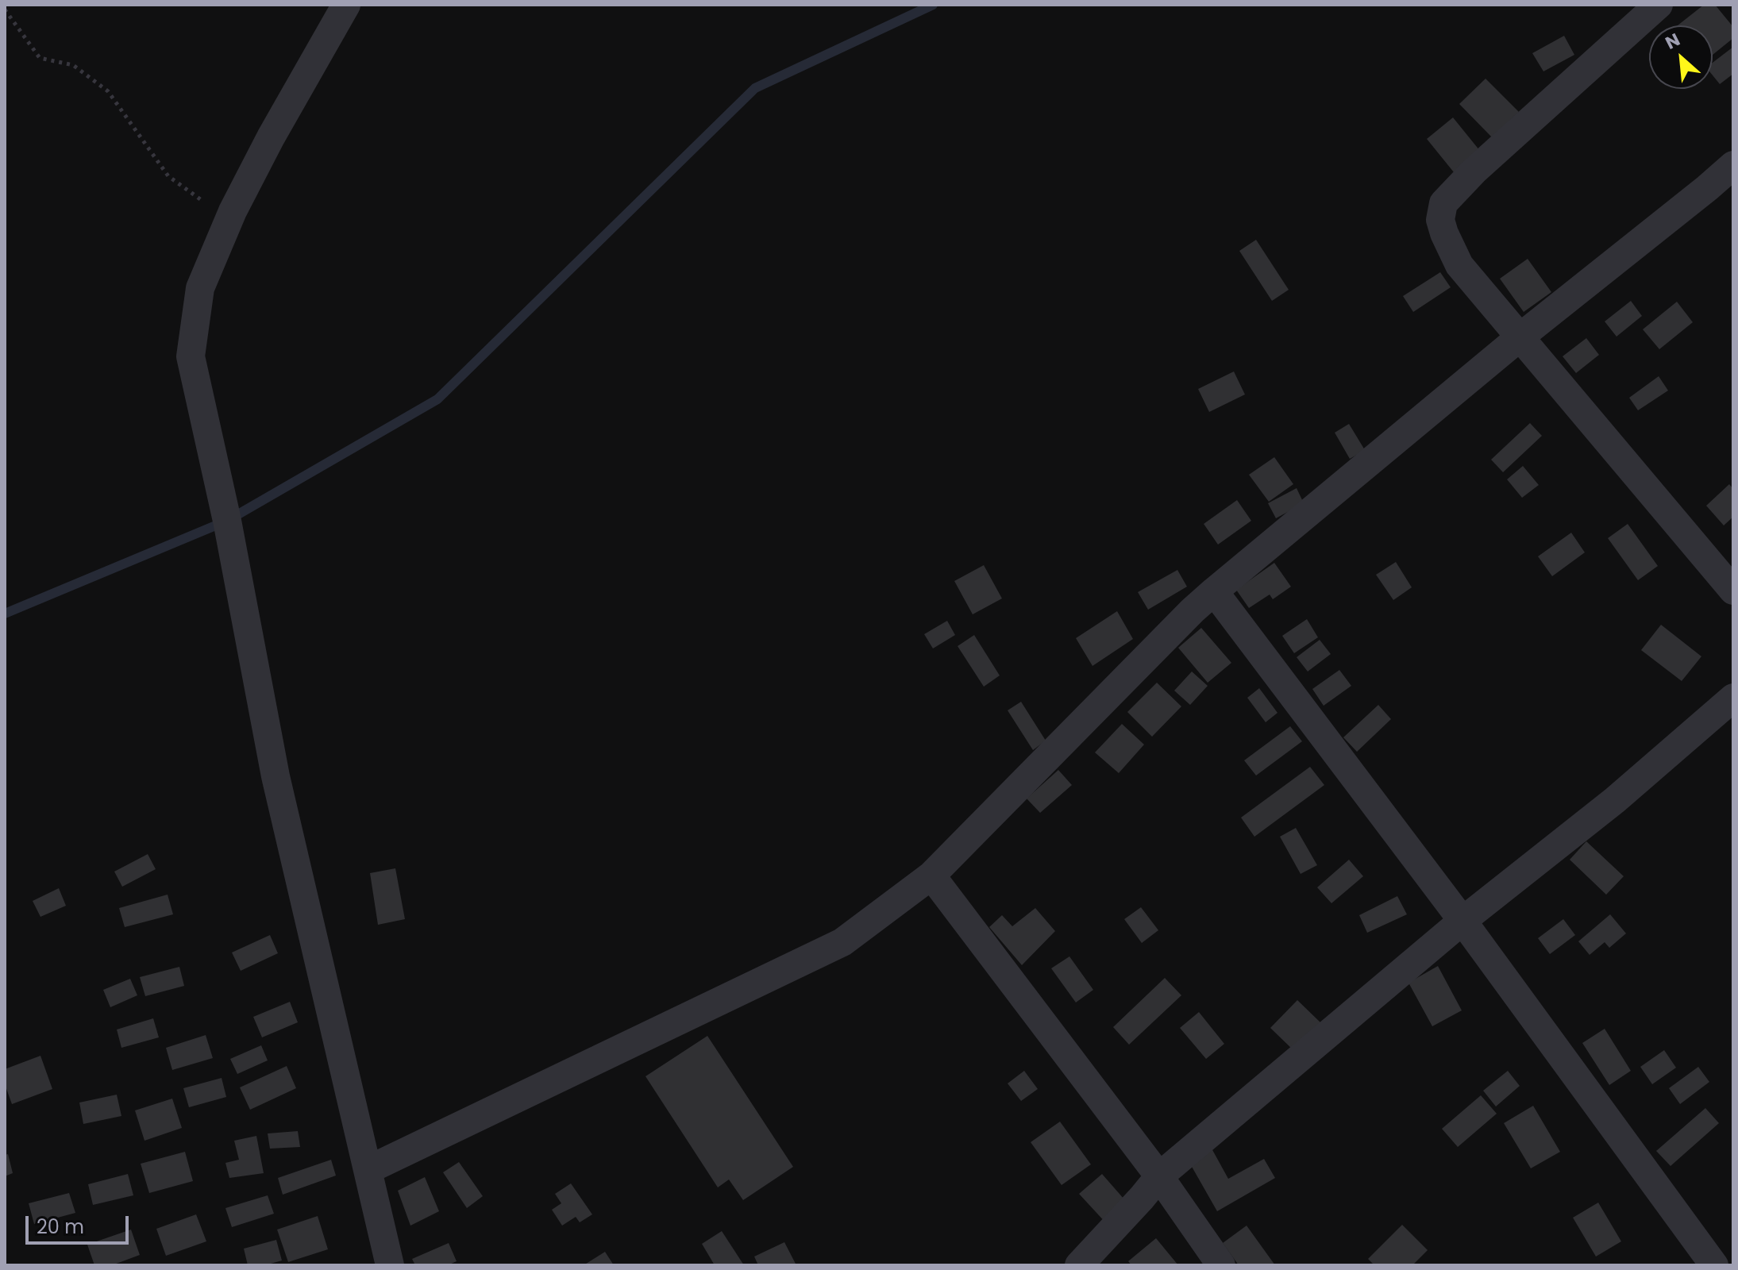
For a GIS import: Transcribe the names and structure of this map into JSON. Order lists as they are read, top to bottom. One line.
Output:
{"scale_bar":"20 m","north":"top left"}
